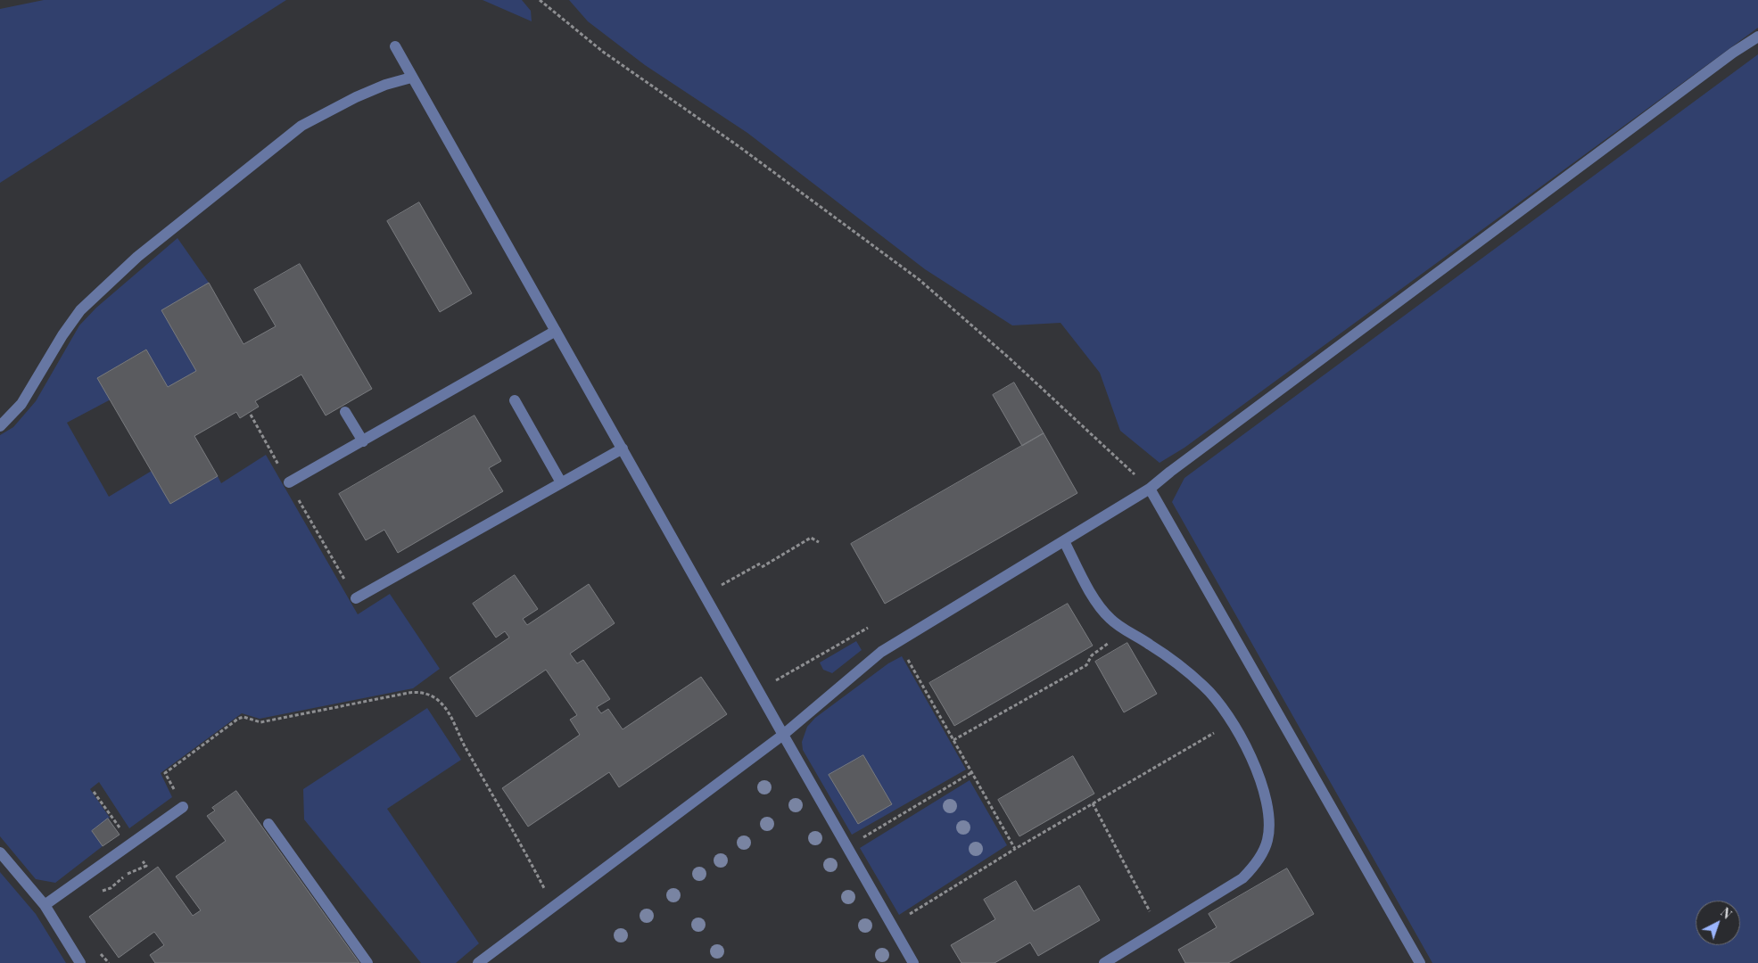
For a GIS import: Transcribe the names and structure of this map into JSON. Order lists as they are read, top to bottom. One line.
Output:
{"north":"top right"}
